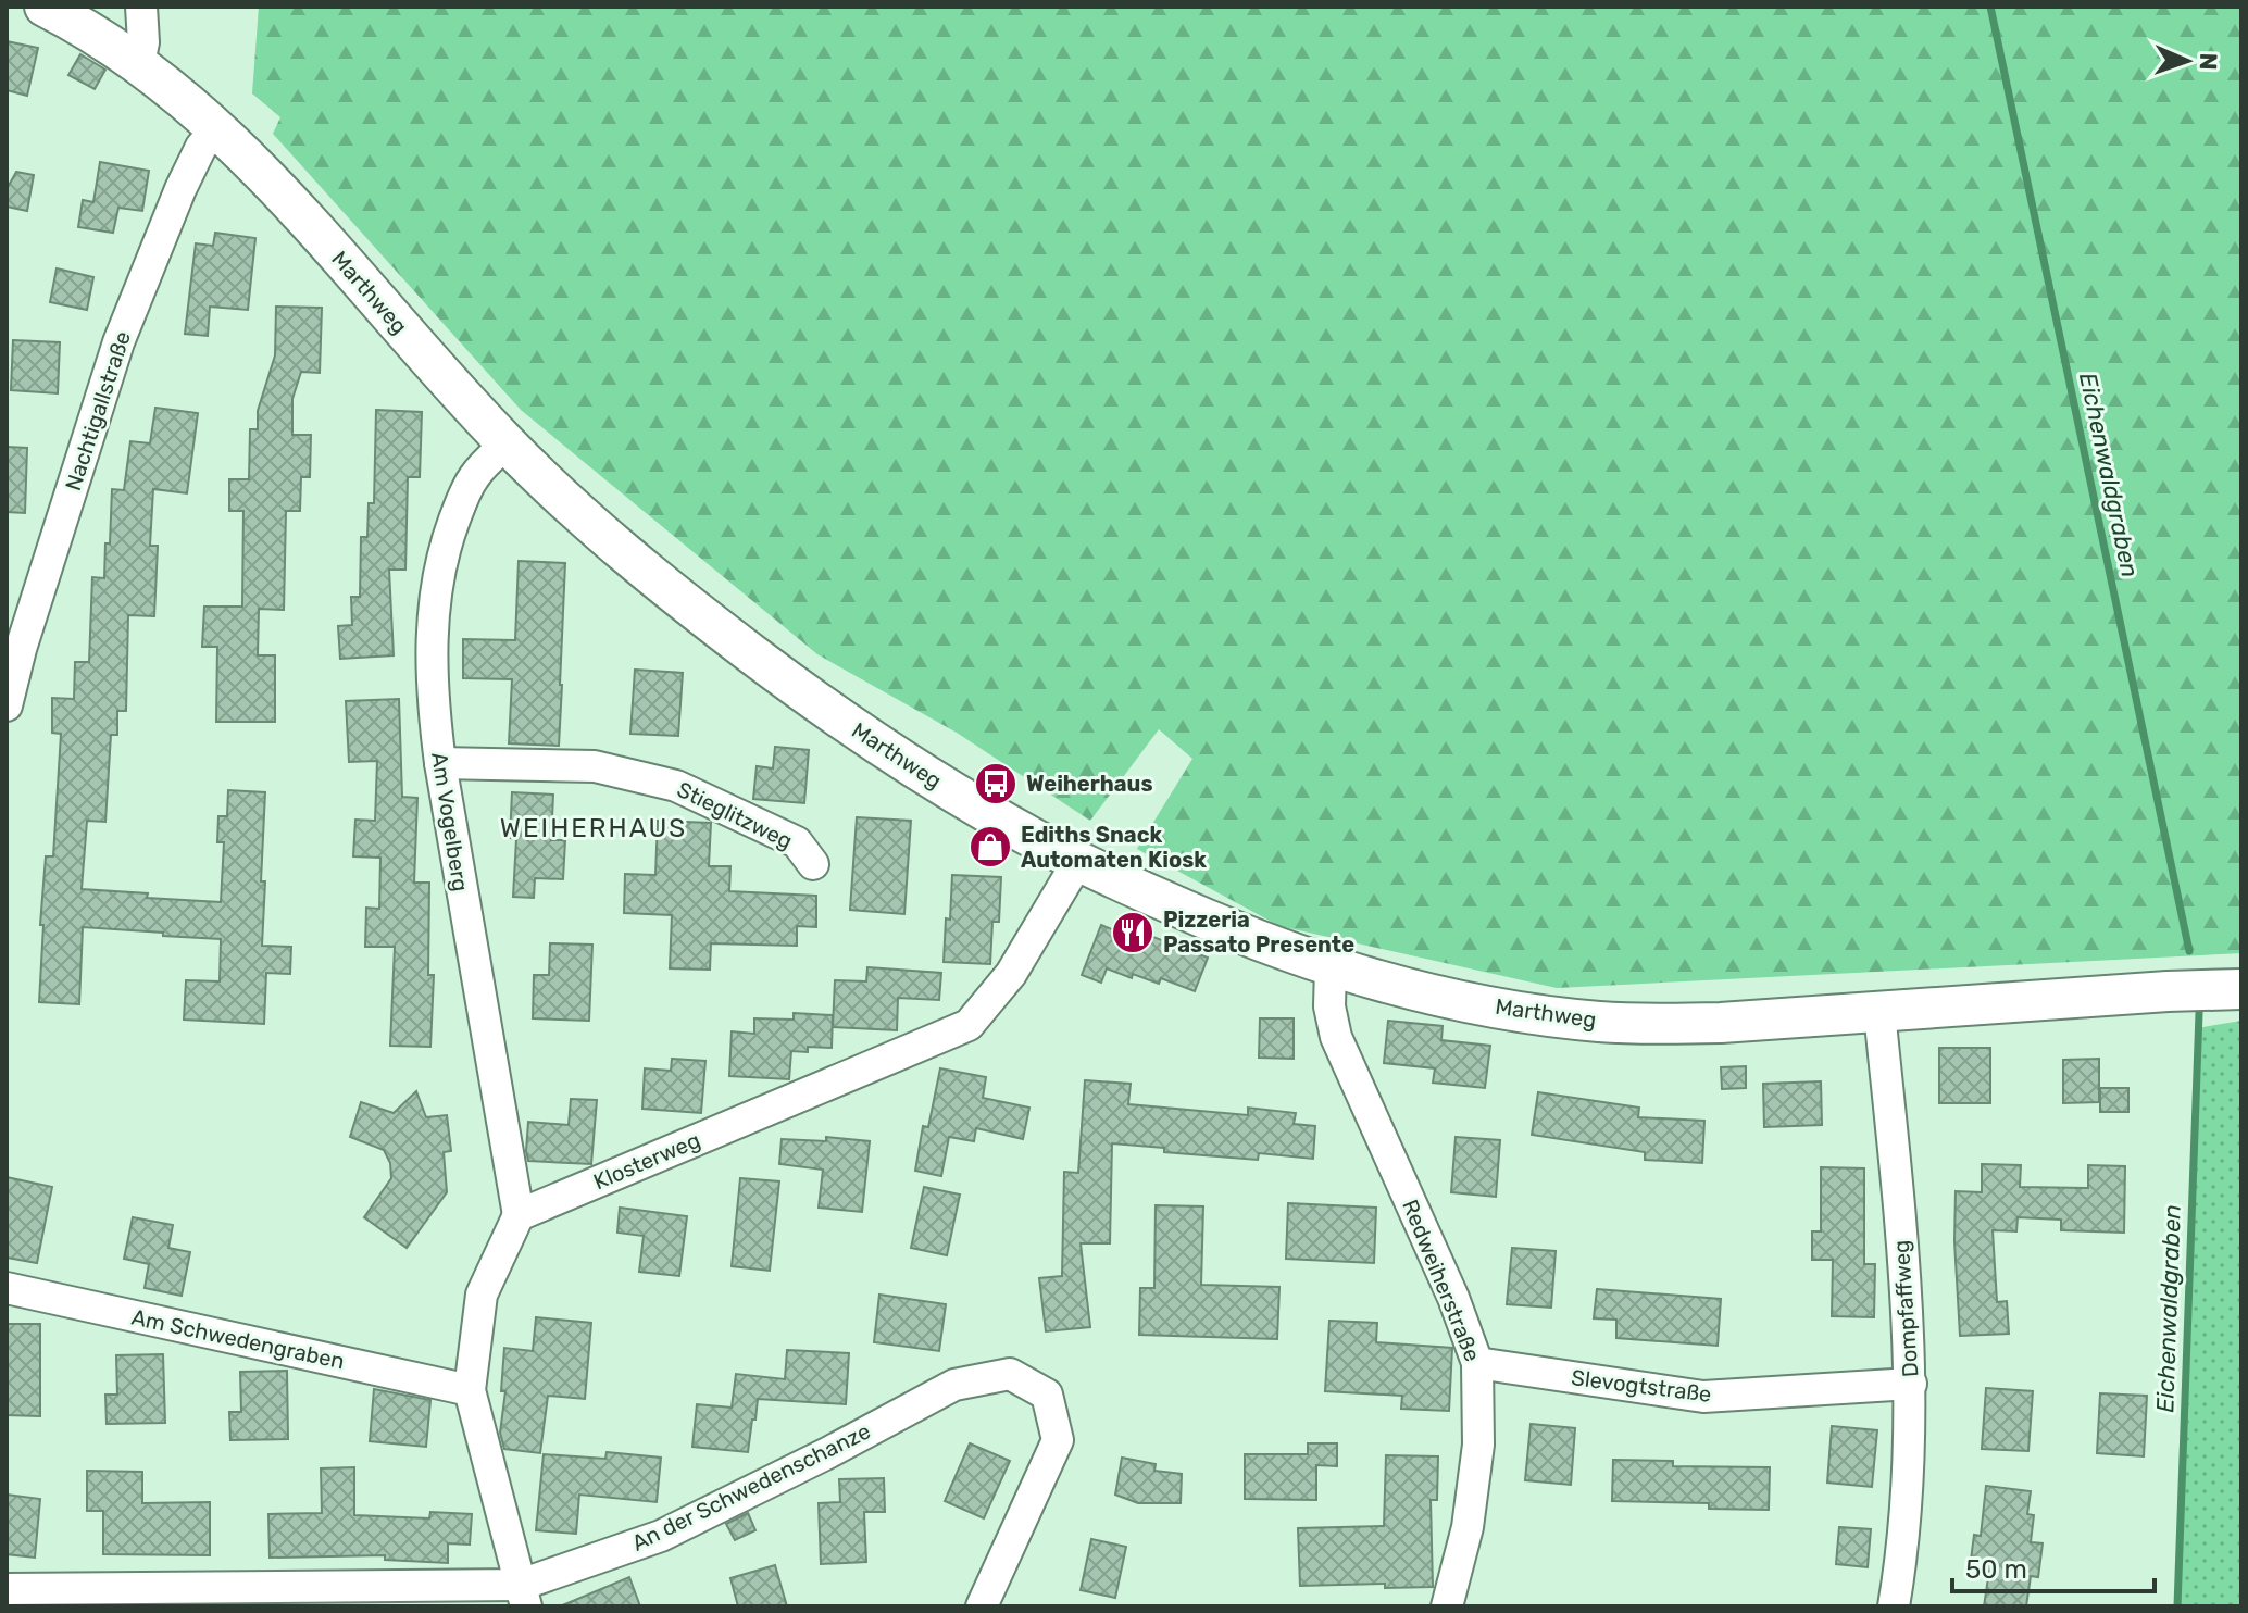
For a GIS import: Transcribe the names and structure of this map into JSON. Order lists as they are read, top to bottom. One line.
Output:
{"streets":{"main road":["Marthweg"],"street":["Nachtigallstraße","Stieglitzweg","Am Vogelberg","Klosterweg","Redweiherstraße","Dompfaffweg","Am Schwedengraben","Slevogtstraße","An der Schwedenschanze"]},"crossings":[["Marthweg","Nachtigallstraße"],["Marthweg","Am Vogelberg"],["Marthweg","Klosterweg"],["Marthweg","Redweiherstraße"],["Marthweg","Dompfaffweg"],["Stieglitzweg","Am Vogelberg"],["Am Vogelberg","Klosterweg"],["Redweiherstraße","Slevogtstraße"],["Dompfaffweg","Slevogtstraße"]],"districts":["WEIHERHAUS"],"water":["Eichenwaldgraben"],"places":{"bus stop":["Weiherhaus"],"shop":["Ediths Snack Automaten Kiosk"],"restaurant":["Pizzeria Passato Presente"]},"scale_bar":"50 m","north":"right"}
